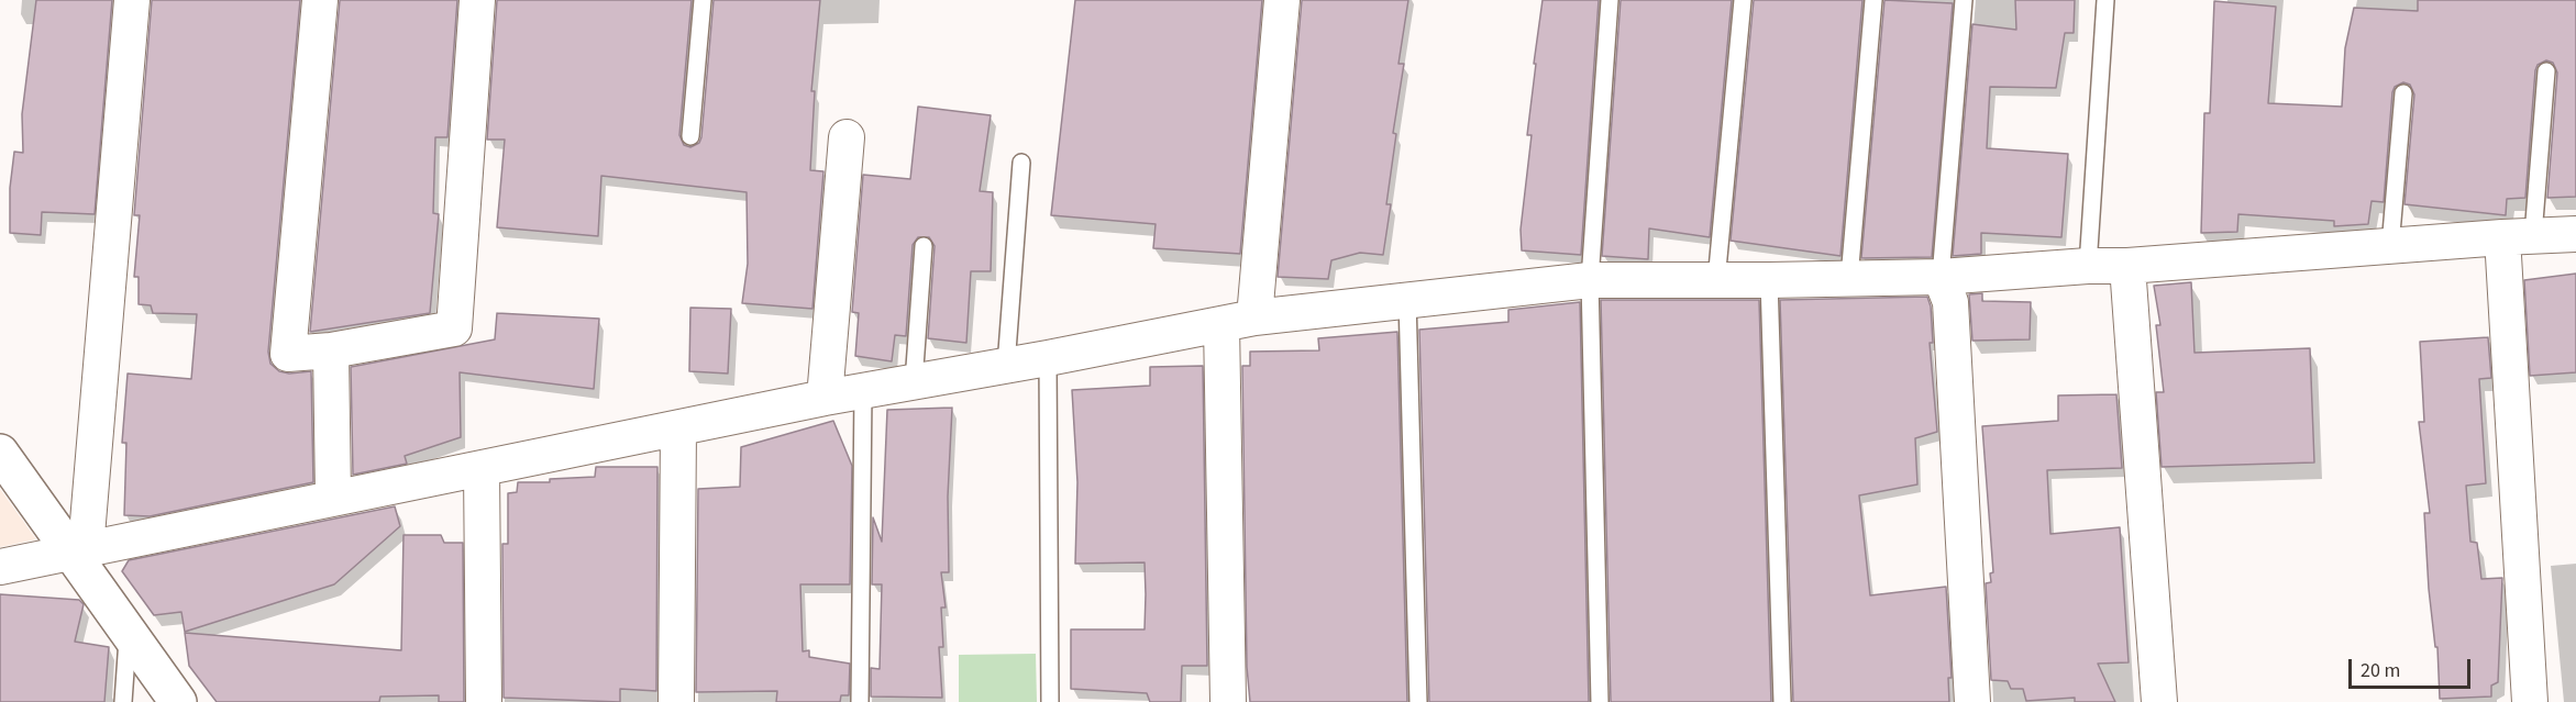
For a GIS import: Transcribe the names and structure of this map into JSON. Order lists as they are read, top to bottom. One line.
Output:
{"scale_bar":"20 m"}
